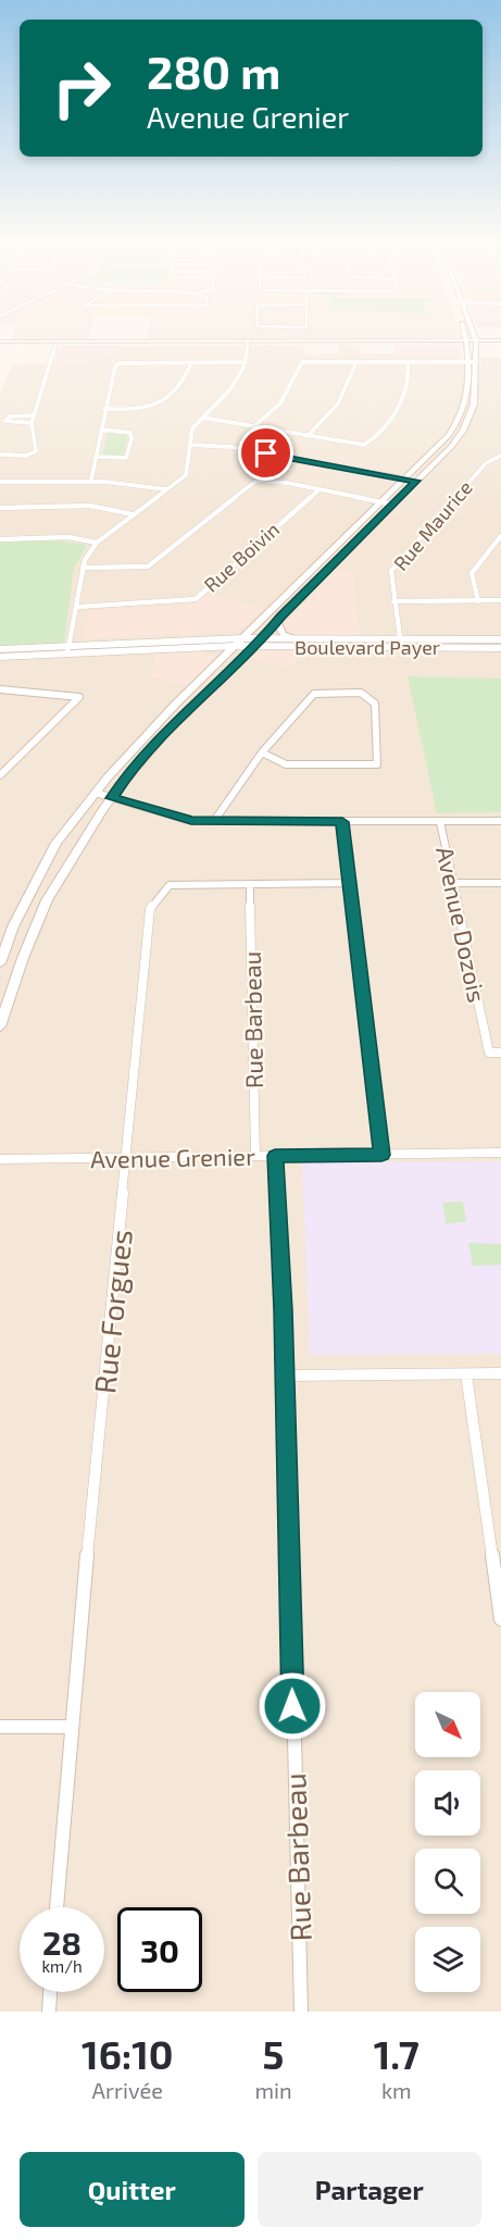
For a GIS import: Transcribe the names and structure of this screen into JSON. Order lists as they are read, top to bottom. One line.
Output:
{"streets":{"street":["Rue Maurice","Rue Boivin","Boulevard Payer","Avenue Dozois","Rue Barbeau","Avenue Grenier","Rue Forgues"]},"crossings":[["Rue Maurice","Boulevard Payer"],["Rue Barbeau","Avenue Grenier"],["Rue Barbeau","Rue Forgues"],["Avenue Grenier","Rue Forgues"]],"north":"bottom right","page":{"turn":["280 m","Avenue Grenier"],"speed":"28 km/h","limit":"30","eta":["16:10","Arrivée","5","min","1.7","km"],"buttons":["Quitter","Partager"]}}
